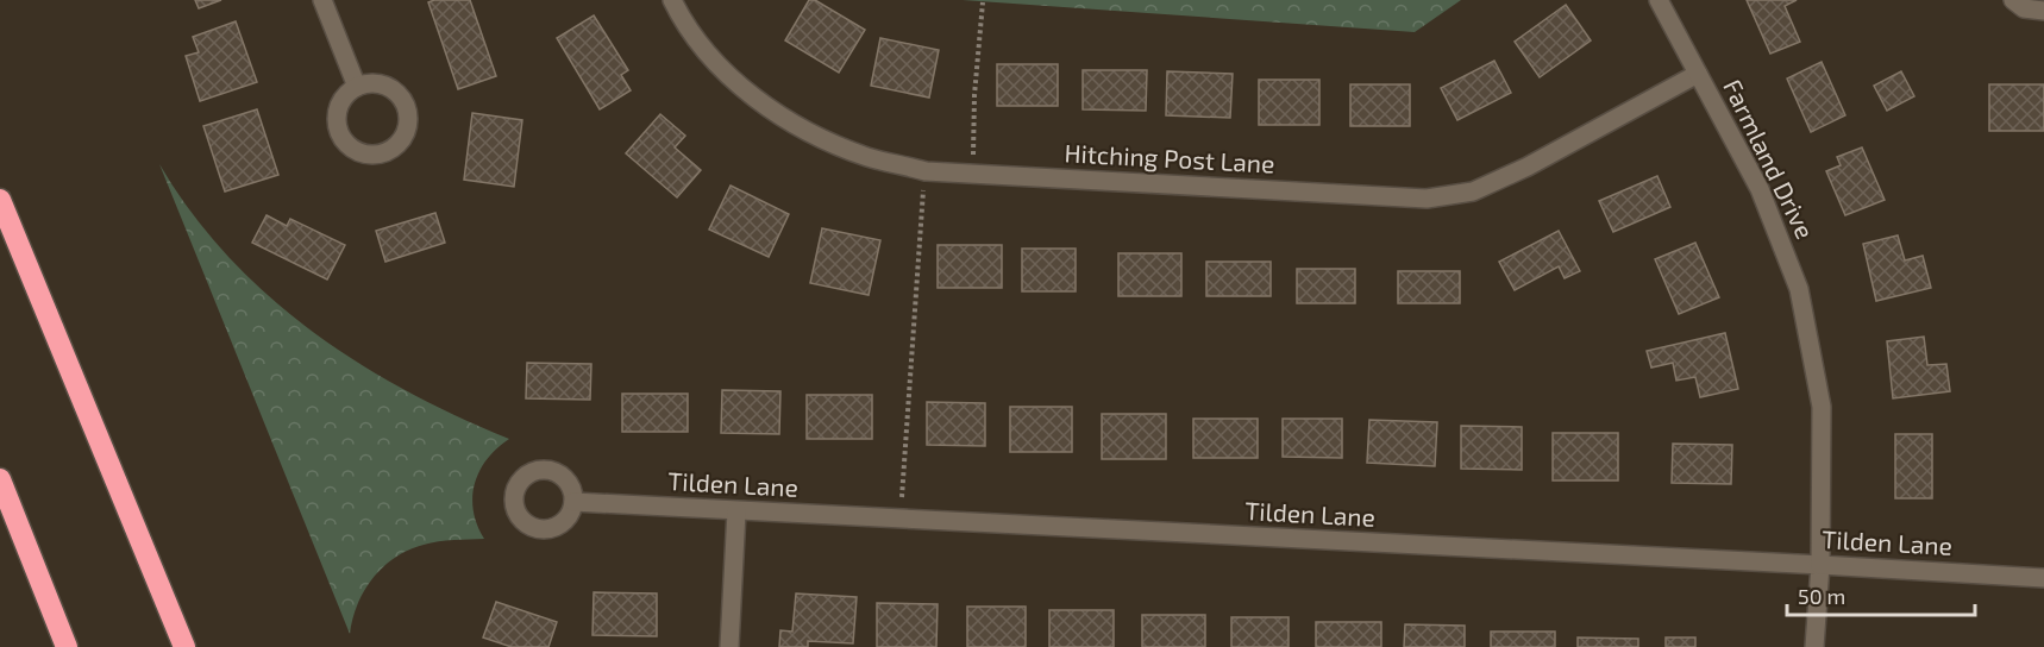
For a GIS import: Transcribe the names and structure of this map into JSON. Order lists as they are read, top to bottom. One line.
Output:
{"streets":{"street":["Hitching Post Lane","Farmland Drive","Tilden Lane"]},"crossings":[["Hitching Post Lane","Farmland Drive"],["Farmland Drive","Tilden Lane"]],"scale_bar":"50 m"}
